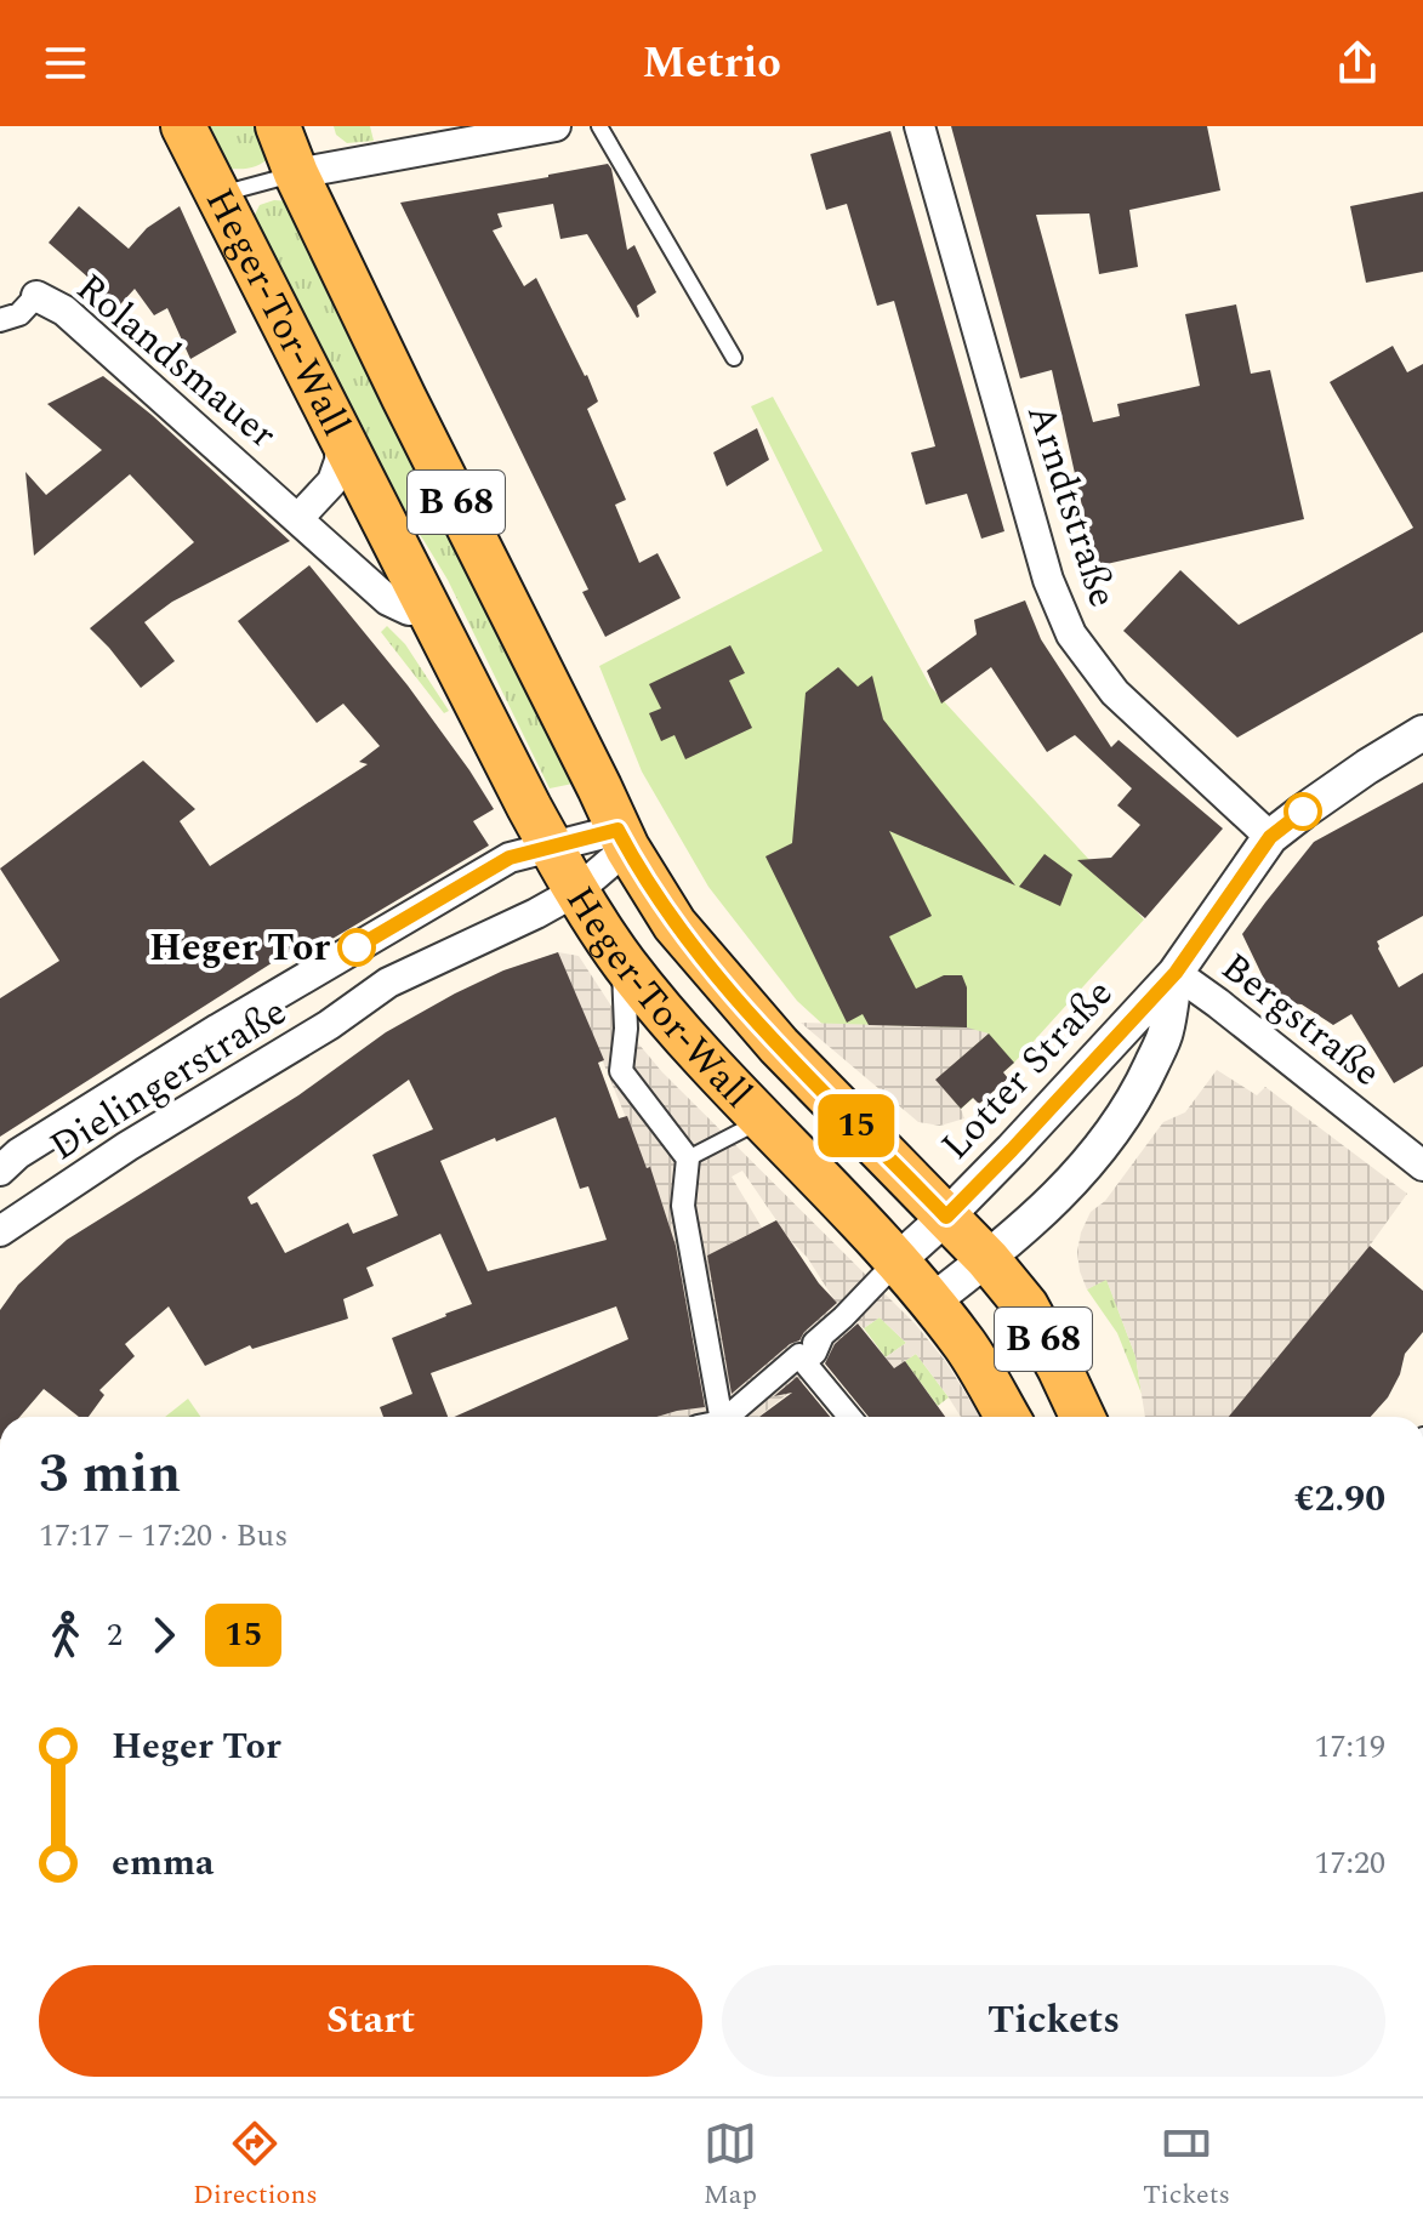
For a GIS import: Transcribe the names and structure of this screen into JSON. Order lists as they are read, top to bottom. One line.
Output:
{"streets":{"main road":["Heger-Tor-Wall","B 68"],"street":["Rolandsmauer","Arndtstraße","Bergstraße","Lotter Straße","Dielingerstraße"]},"crossings":[["Heger-Tor-Wall","Rolandsmauer"],["Heger-Tor-Wall","B 68"],["Heger-Tor-Wall","Lotter Straße"],["Heger-Tor-Wall","Dielingerstraße"],["B 68","Lotter Straße"],["Arndtstraße","Lotter Straße"],["Bergstraße","Lotter Straße"]],"places":["Heger Tor"],"lines":["bus line 15"],"page":{"header":"Metrio","on_map":"15","heading":["3 min","17:17 – 17:20 · Bus","€2.90"],"legs":["2","15"],"list":[{"name":"Heger Tor","value":"17:19"},{"name":"emma","value":"17:20"}],"buttons":["Start","Tickets"],"tabs":["Directions","Map","Tickets"]}}
